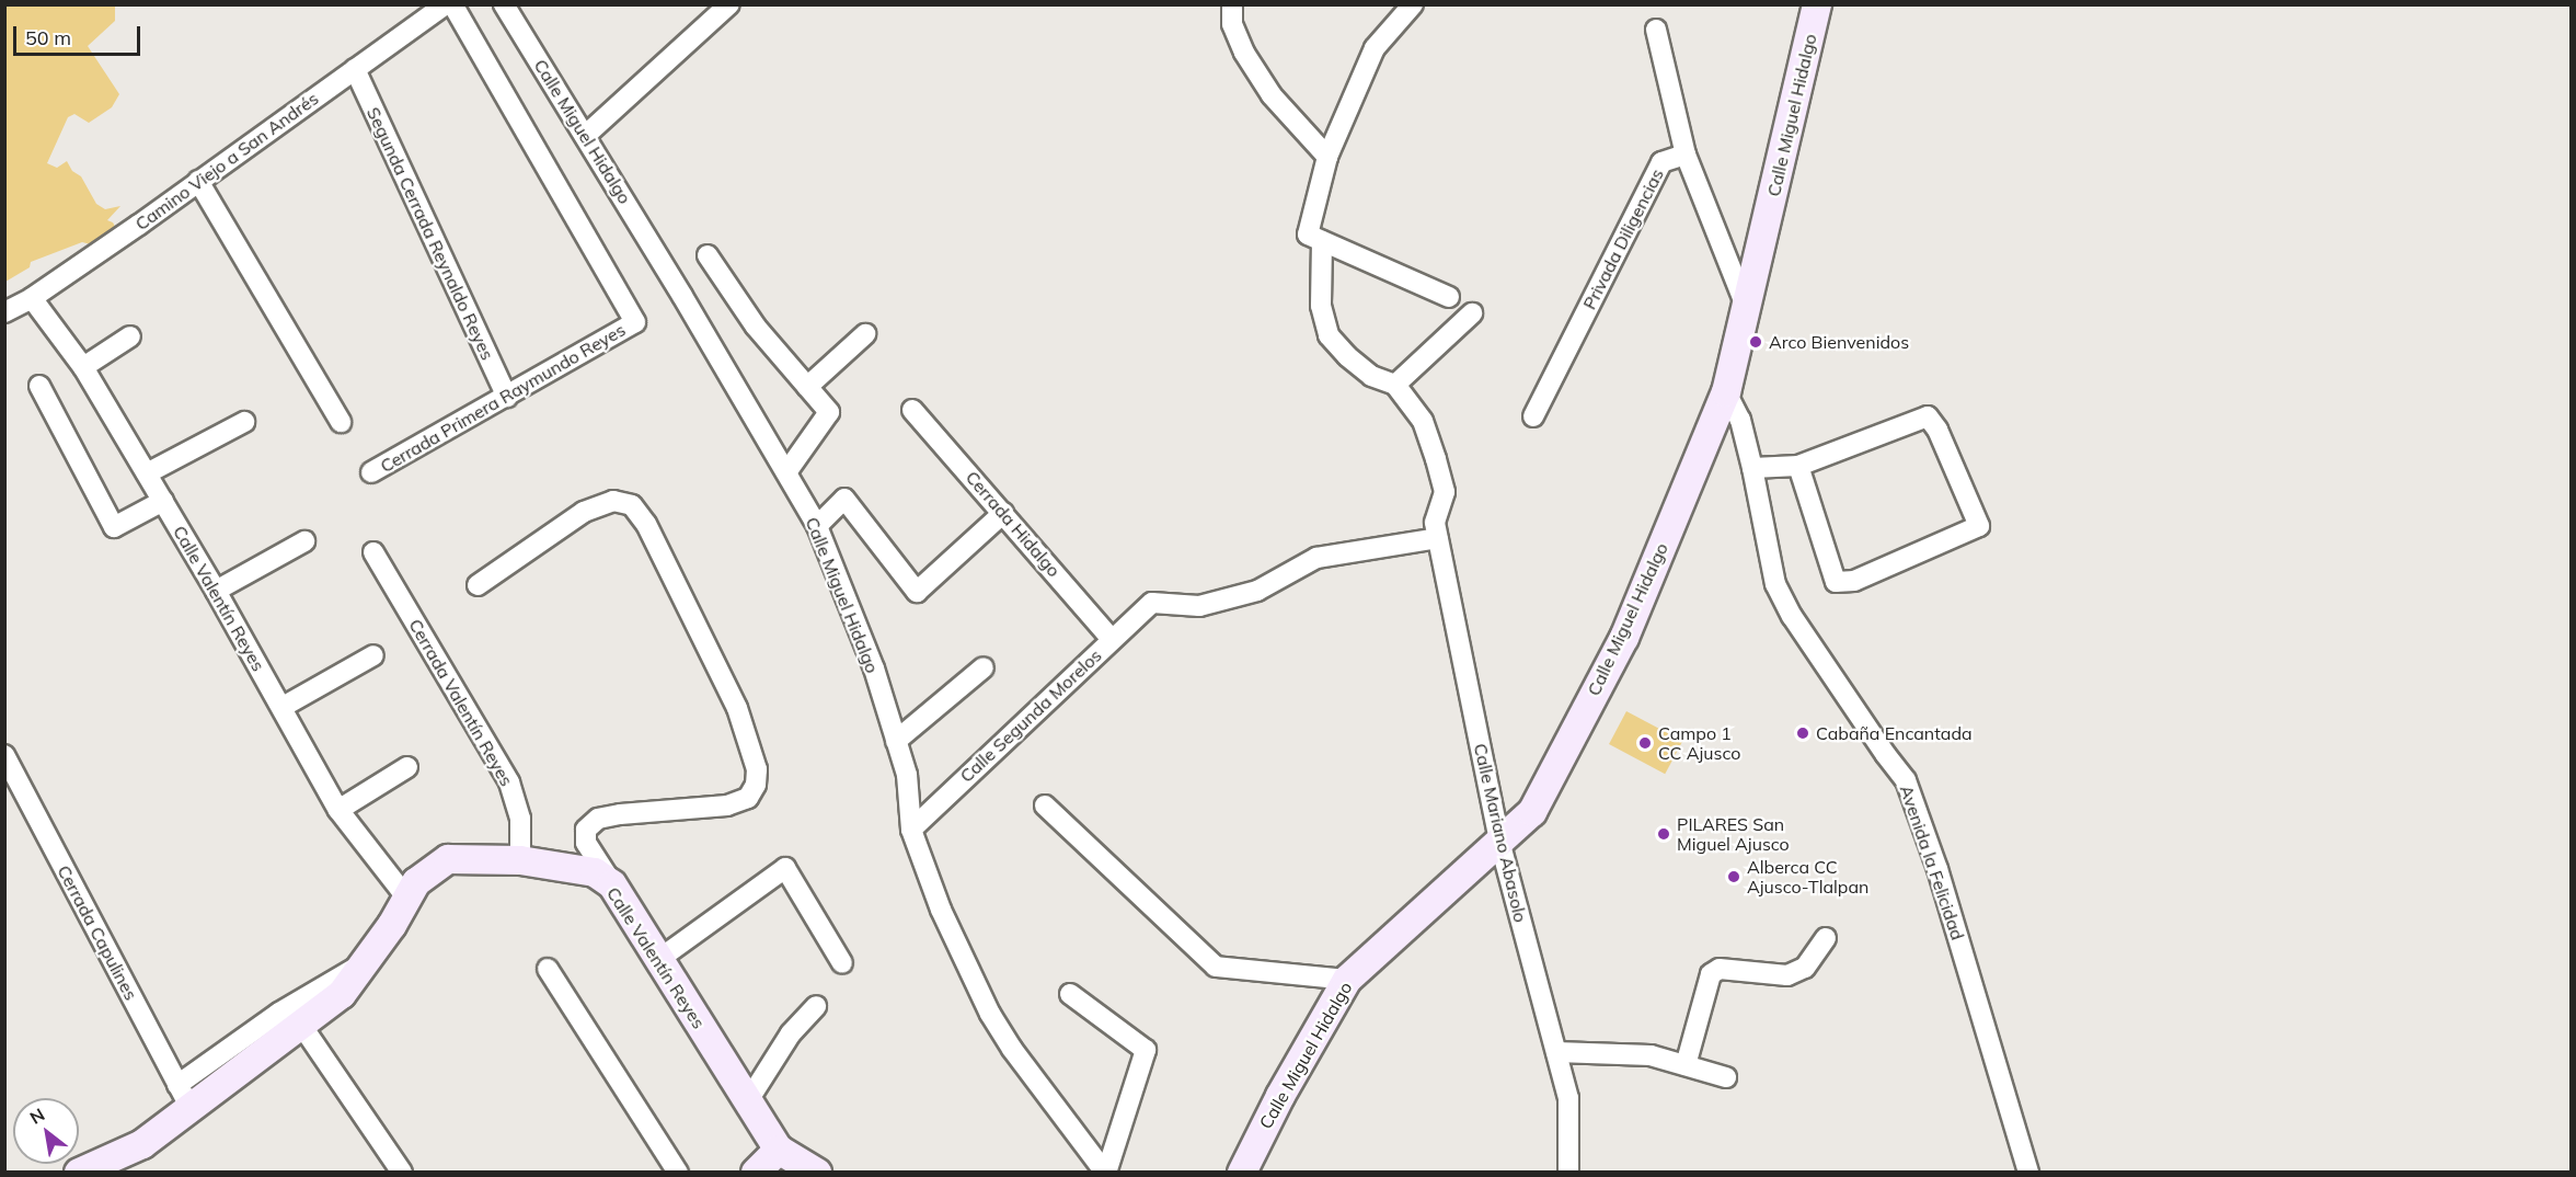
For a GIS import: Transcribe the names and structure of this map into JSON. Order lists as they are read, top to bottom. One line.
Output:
{"streets":{"main road":["Calle Miguel Hidalgo","Calle Valentín Reyes"],"street":["Camino Viejo a San Andrés","Segunda Cerrada Reynaldo Reyes","Privada Diligencias","Cerrada Primera Raymundo Reyes","Cerrada Hidalgo","Cerrada Valentín Reyes","Calle Segunda Morelos","Calle Mariano Abasolo","Avenida la Felicidad","Cerrada Capulines"]},"crossings":[["Calle Miguel Hidalgo","Calle Segunda Morelos"],["Calle Miguel Hidalgo","Calle Mariano Abasolo"],["Calle Miguel Hidalgo","Avenida la Felicidad"],["Camino Viejo a San Andrés","Segunda Cerrada Reynaldo Reyes"],["Camino Viejo a San Andrés","Calle Valentín Reyes"],["Segunda Cerrada Reynaldo Reyes","Cerrada Primera Raymundo Reyes"],["Cerrada Hidalgo","Calle Segunda Morelos"],["Calle Valentín Reyes","Cerrada Valentín Reyes"],["Calle Valentín Reyes","Cerrada Capulines"],["Calle Segunda Morelos","Calle Mariano Abasolo"]],"places":["Arco Bienvenidos","Cabaña Encantada","Campo 1 CC Ajusco","PILARES San Miguel Ajusco","Alberca CC Ajusco-Tlalpan"],"scale_bar":"50 m","north":"top left"}
